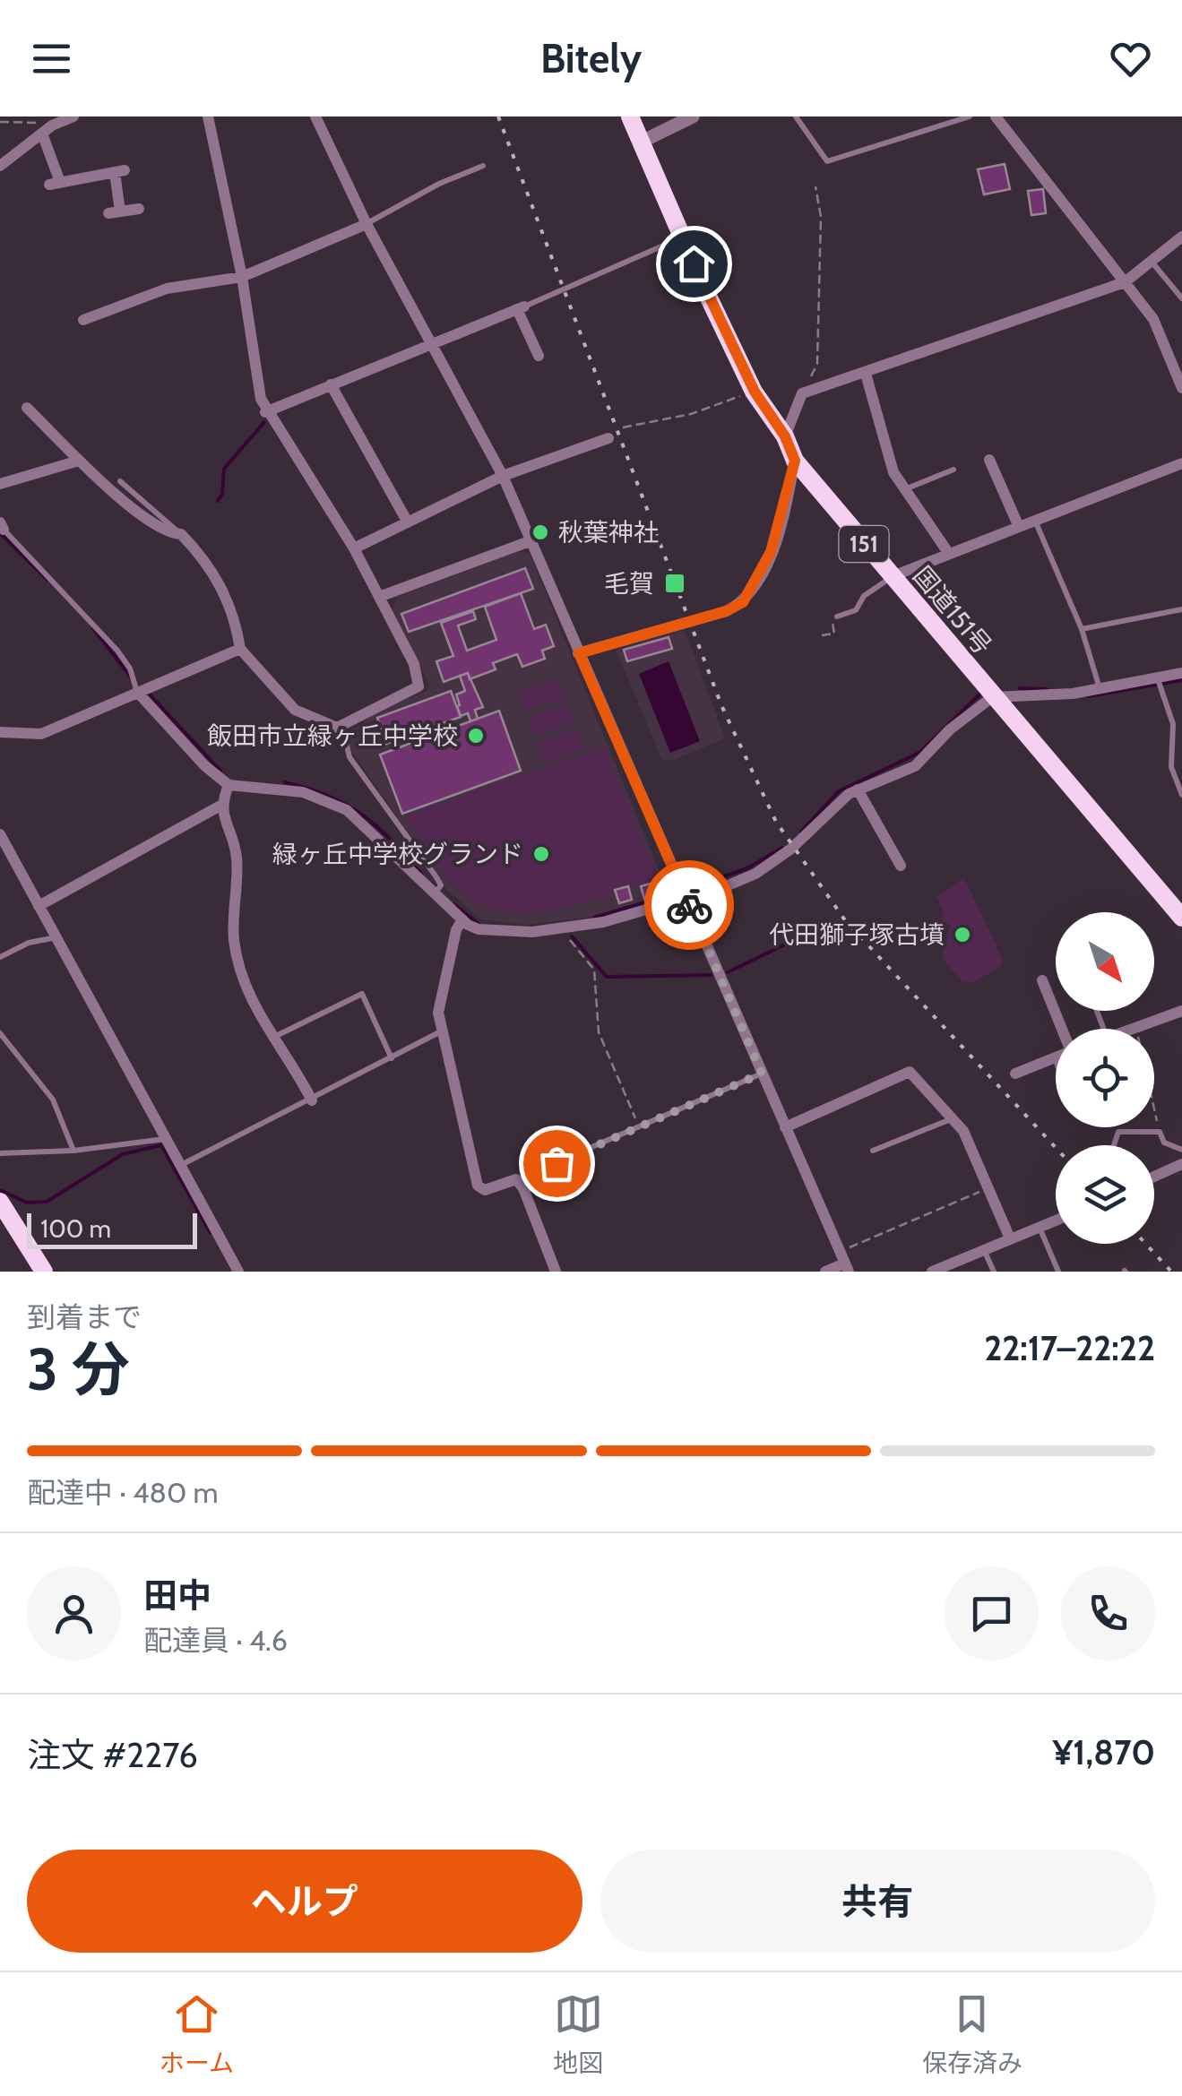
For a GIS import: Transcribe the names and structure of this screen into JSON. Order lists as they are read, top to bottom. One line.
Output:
{"streets":{"highway":["151","国道151号"]},"places":{"other":["秋葉神社","飯田市立緑ヶ丘中学校","緑ヶ丘中学校グランド","代田獅子塚古墳"],"transit":["毛賀"]},"scale_bar":"100 m","north":"bottom right","page":{"header":"Bitely","scale":"100 m","heading":["3 分","到着まで","22:17–22:22"],"panel":["田中","配達員 · 4.6","注文 #2276","¥1,870"],"bar":"配達中 · 480 m","buttons":["ヘルプ","共有"],"tabs":["ホーム","地図","保存済み"]}}
